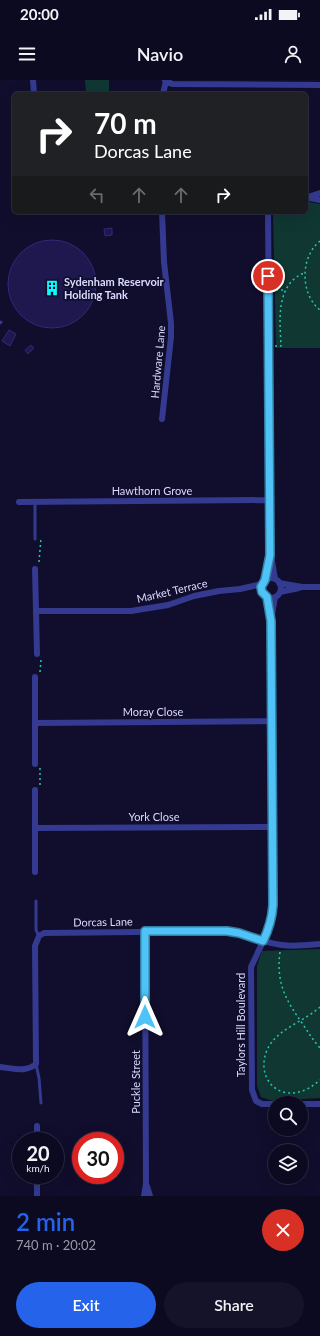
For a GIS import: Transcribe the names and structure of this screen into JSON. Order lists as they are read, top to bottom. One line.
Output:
{"streets":{"street":["Hardware Lane","Hawthorn Grove","Market Terrace","Moray Close","York Close","Dorcas Lane","Taylors Hill Boulevard","Puckle Street"]},"crossings":[["Market Terrace","Taylors Hill Boulevard"],["Moray Close","Taylors Hill Boulevard"],["York Close","Taylors Hill Boulevard"],["Dorcas Lane","Taylors Hill Boulevard"],["Dorcas Lane","Puckle Street"]],"places":{"building":["Sydenham Reservoir Holding Tank"]},"page":{"status":"20:00","header":"Navio","turn":["70 m","Dorcas Lane"],"speed":"20 km/h","limit":"30","heading":["2 min","740 m · 20:02"],"buttons":["Exit","Share"]}}
